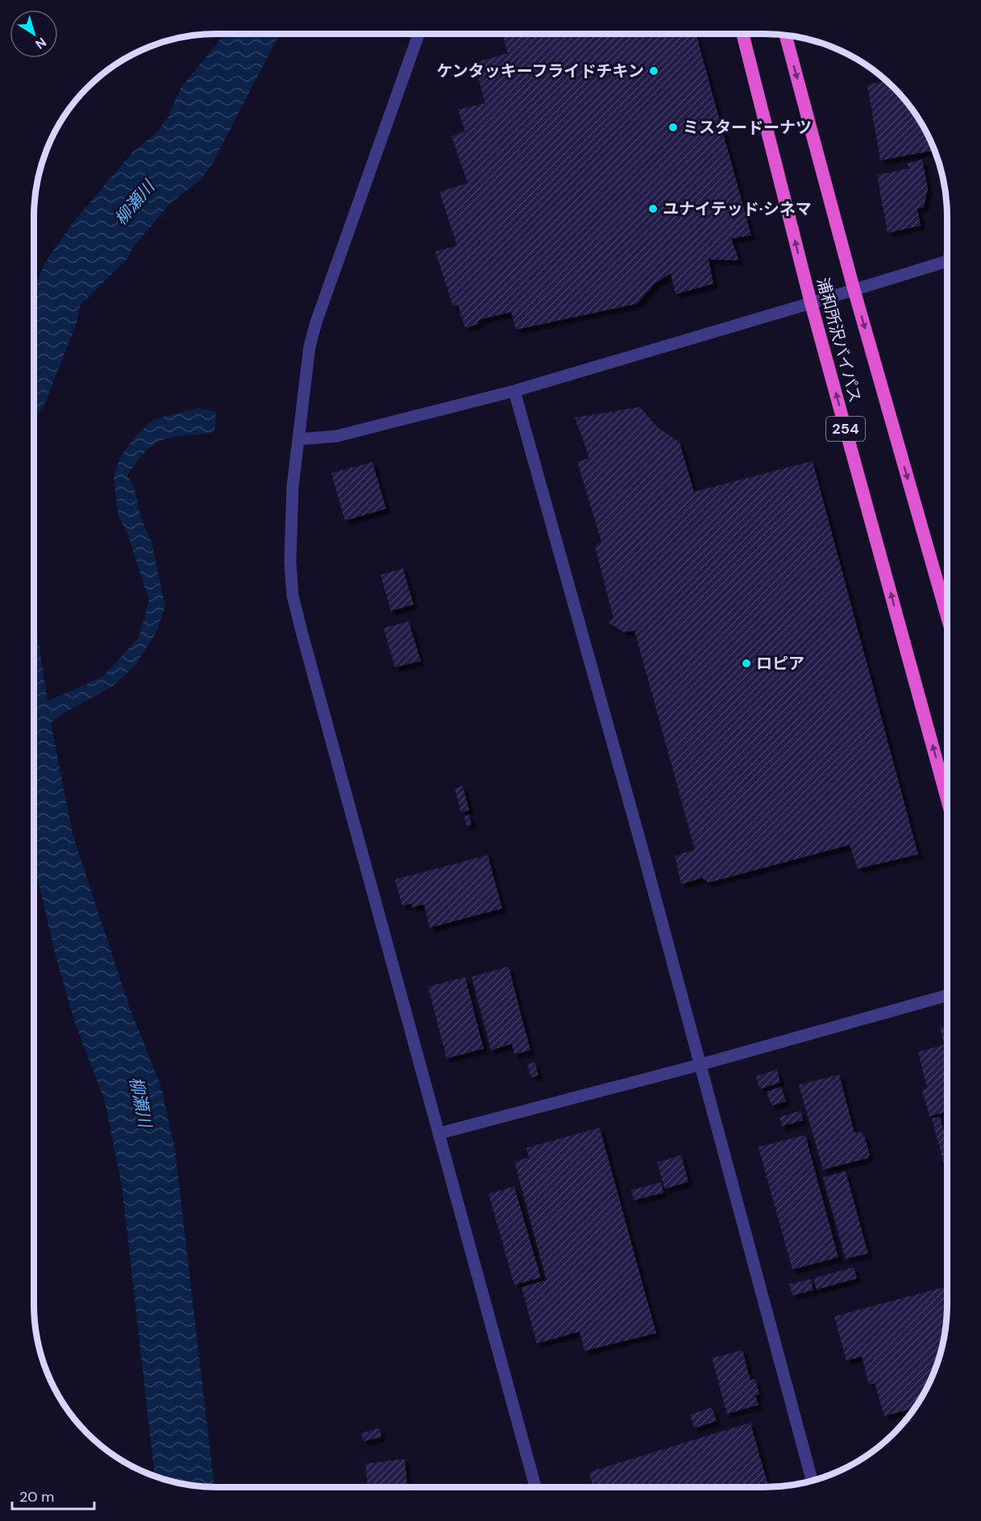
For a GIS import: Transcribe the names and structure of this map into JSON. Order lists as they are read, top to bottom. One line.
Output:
{"streets":{"highway":["浦和所沢バイパス","254"]},"water":["柳瀬川"],"places":["ケンタッキーフライドチキン","ミスタードーナツ","ユナイテッド·シネマ","ロピア"],"scale_bar":"20 m","north":"bottom right"}
